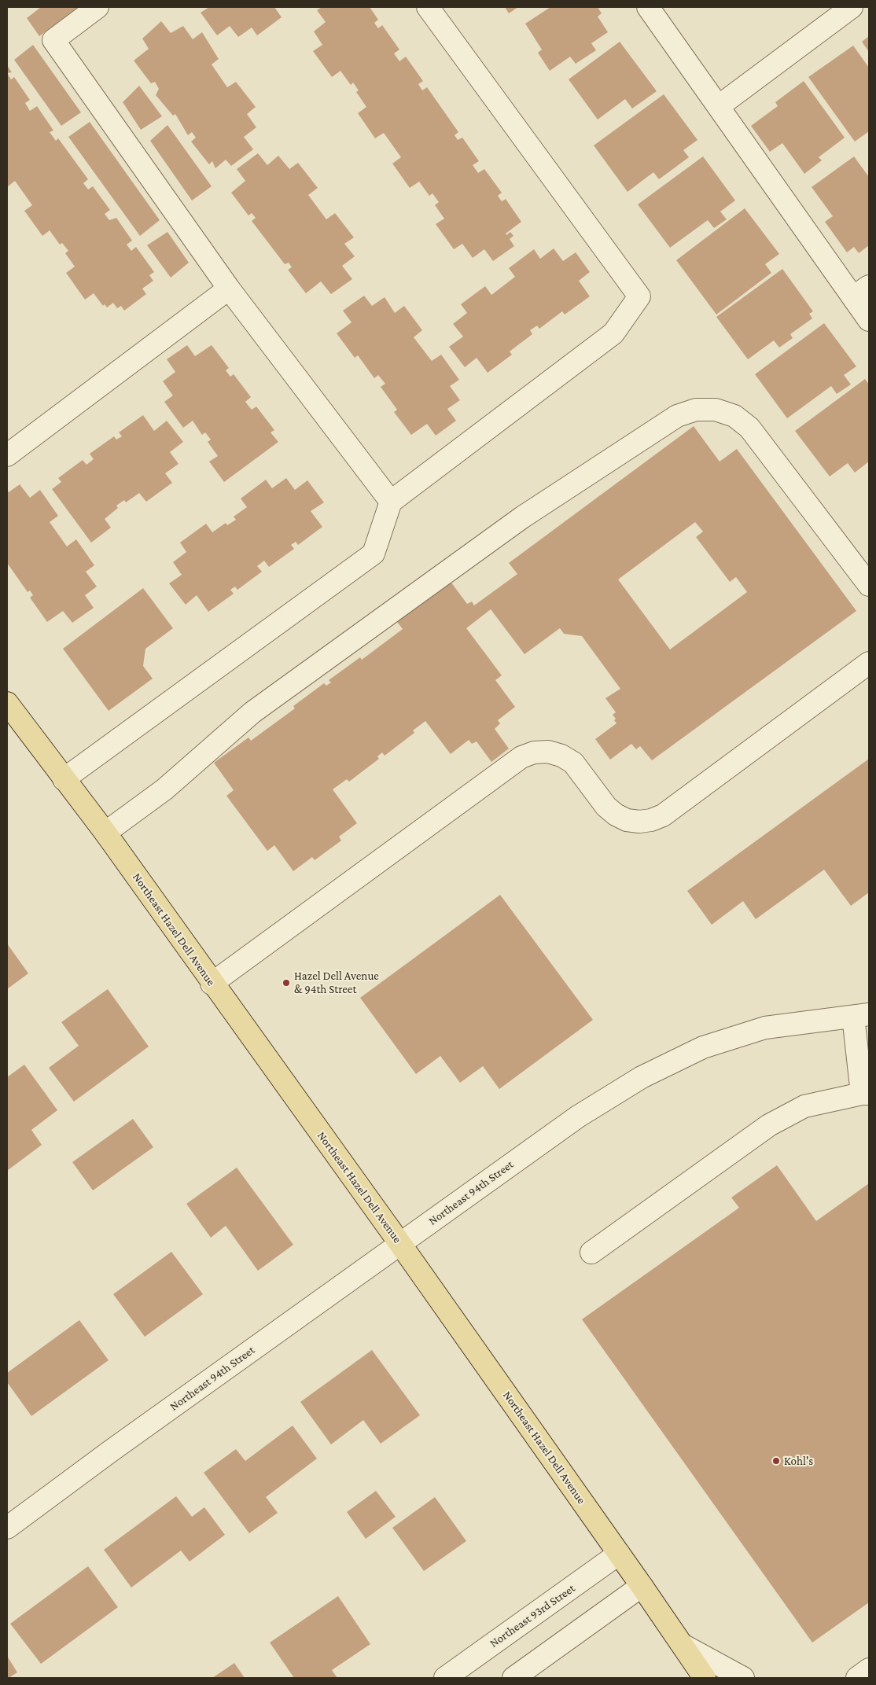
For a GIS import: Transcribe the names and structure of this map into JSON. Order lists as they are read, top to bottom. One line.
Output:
{"streets":{"main road":["Northeast Hazel Dell Avenue"],"street":["Northeast 94th Street","Northeast 93rd Street"]},"crossings":[["Northeast Hazel Dell Avenue","Northeast 94th Street"],["Northeast Hazel Dell Avenue","Northeast 93rd Street"]],"places":["Hazel Dell Avenue & 94th Street","Kohl's"]}
